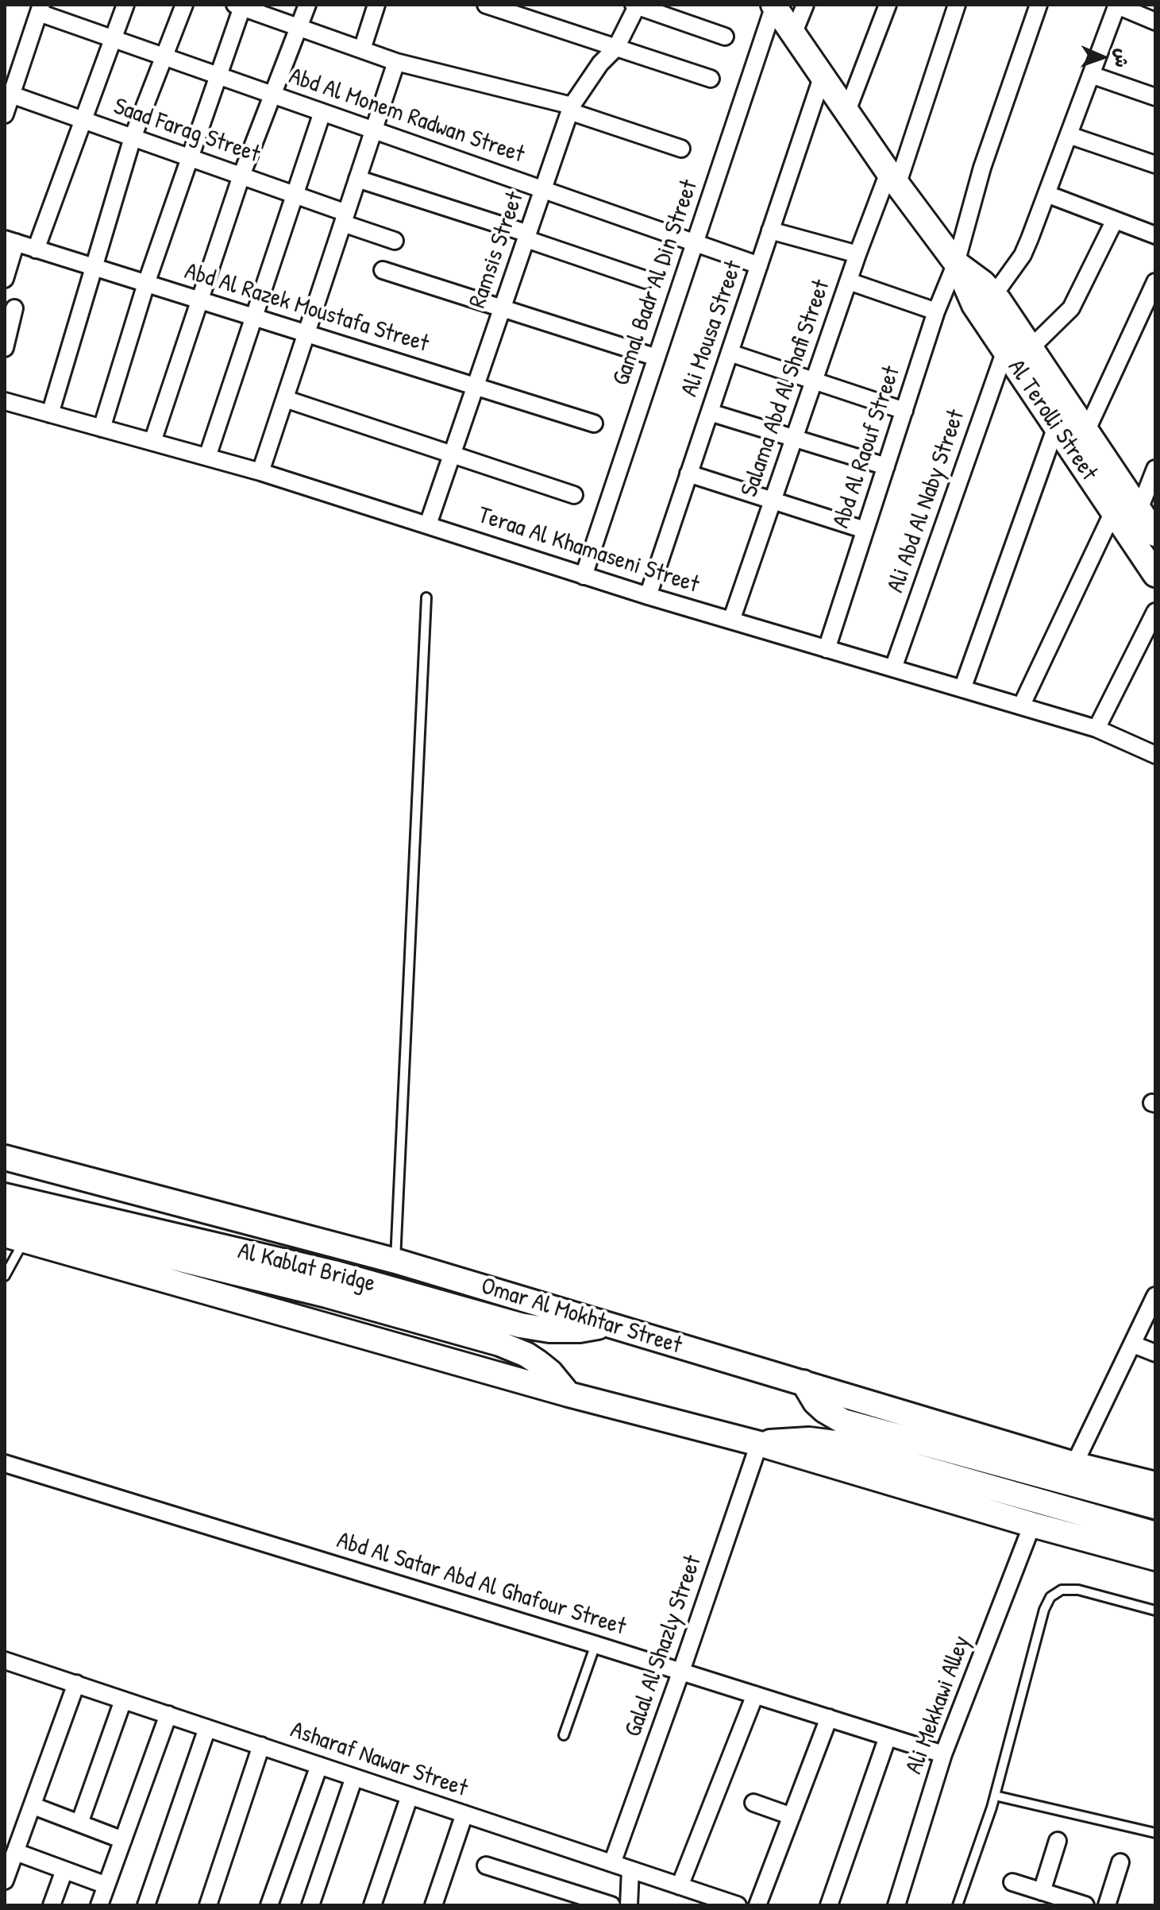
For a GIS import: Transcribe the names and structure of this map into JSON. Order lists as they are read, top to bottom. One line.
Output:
{"streets":{"main road":["Al Terolli Street","Al Kablat Bridge","Omar Al Mokhtar Street"],"street":["Abd Al Monem Radwan Street","Saad Farag Street","Ramsis Street","Gamal Badr Al Din Street","Abd Al Razek Moustafa Street","Ali Mousa Street","Salama Abd Al Shafi Street","Abd Al Raouf Street","Ali Abd Al Naby Street","Teraa Al Khamaseni Street","Abd Al Satar Abd Al Ghafour Street","Galal Al Shazly Street","Ali Mekkawi Alley","Asharaf Nawar Street"]},"crossings":[["Abd Al Monem Radwan Street","Ramsis Street"],["Abd Al Monem Radwan Street","Gamal Badr Al Din Street"],["Abd Al Monem Radwan Street","Ali Mousa Street"],["Ramsis Street","Abd Al Razek Moustafa Street"],["Ramsis Street","Teraa Al Khamaseni Street"],["Gamal Badr Al Din Street","Al Terolli Street"],["Gamal Badr Al Din Street","Teraa Al Khamaseni Street"],["Ali Mousa Street","Al Terolli Street"],["Ali Mousa Street","Teraa Al Khamaseni Street"],["Salama Abd Al Shafi Street","Al Terolli Street"],["Salama Abd Al Shafi Street","Teraa Al Khamaseni Street"],["Al Terolli Street","Abd Al Raouf Street"],["Al Terolli Street","Ali Abd Al Naby Street"],["Abd Al Raouf Street","Teraa Al Khamaseni Street"],["Ali Abd Al Naby Street","Teraa Al Khamaseni Street"],["Al Kablat Bridge","Omar Al Mokhtar Street"],["Abd Al Satar Abd Al Ghafour Street","Galal Al Shazly Street"],["Abd Al Satar Abd Al Ghafour Street","Ali Mekkawi Alley"],["Galal Al Shazly Street","Asharaf Nawar Street"]],"north":"right"}
